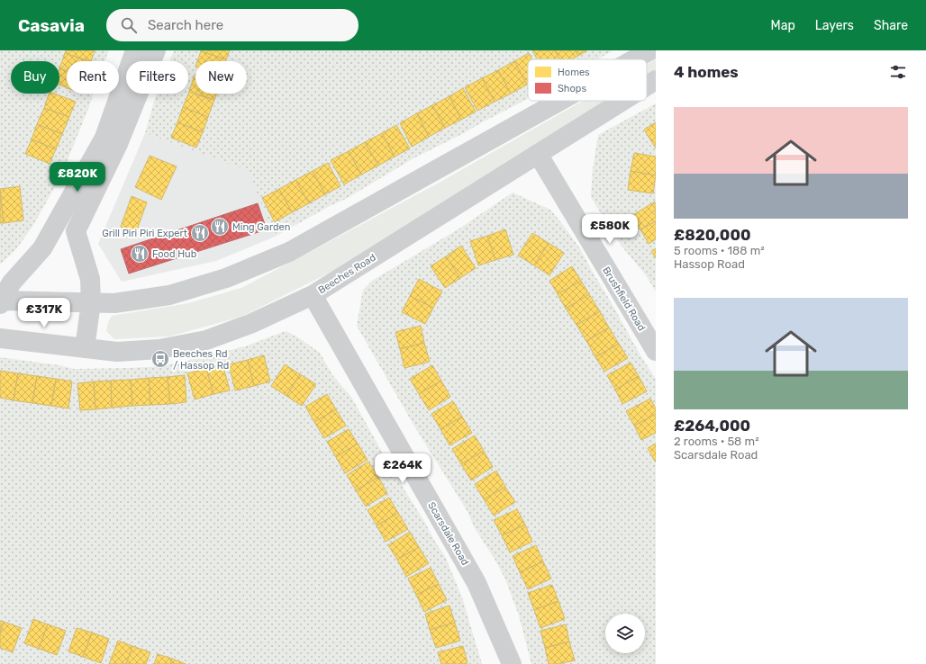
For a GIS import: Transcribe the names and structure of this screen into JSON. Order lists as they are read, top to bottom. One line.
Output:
{"streets":{"street":["Beeches Road","Brushfield Road","Scarsdale Road"]},"crossings":[["Beeches Road","Brushfield Road"],["Beeches Road","Scarsdale Road"]],"places":{"restaurant":["Ming Garden","Grill Piri Piri Expert","Food Hub"],"bus stop":["Beeches Rd / Hassop Rd"]},"legend":["Homes","Shops"],"page":{"header":"Casavia","search":"Search here","nav":["Map","Layers","Share"],"heading":"4 homes","chip":["Buy","Rent","Filters","New"],"list":[{"name":"£820,000","note":"5 rooms · 188 m² · Hassop Road"},{"name":"£264,000","note":"2 rooms · 58 m² · Scarsdale Road"}],"price":["£820K","£580K","£317K","£264K"]}}
